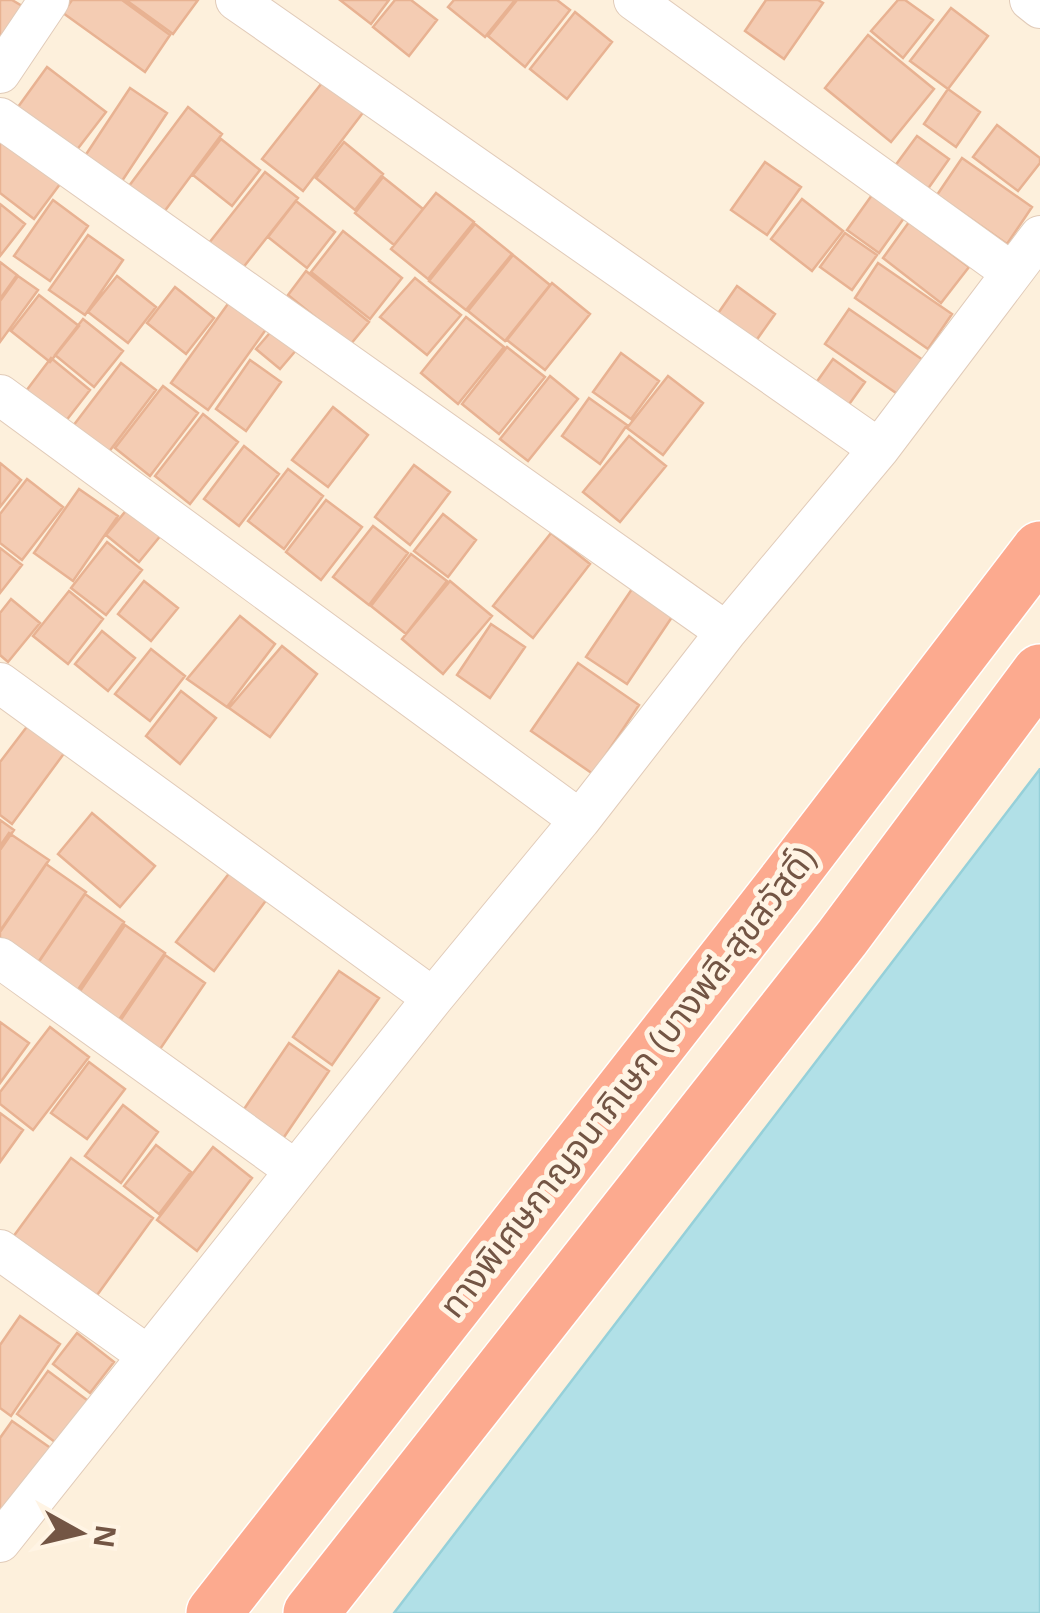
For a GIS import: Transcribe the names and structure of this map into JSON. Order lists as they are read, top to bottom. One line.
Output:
{"streets":{"highway":["ทางพิเศษกาญจนาภิเษก (บางพลี-สุขสวัสดิ์)"]},"north":"right"}
